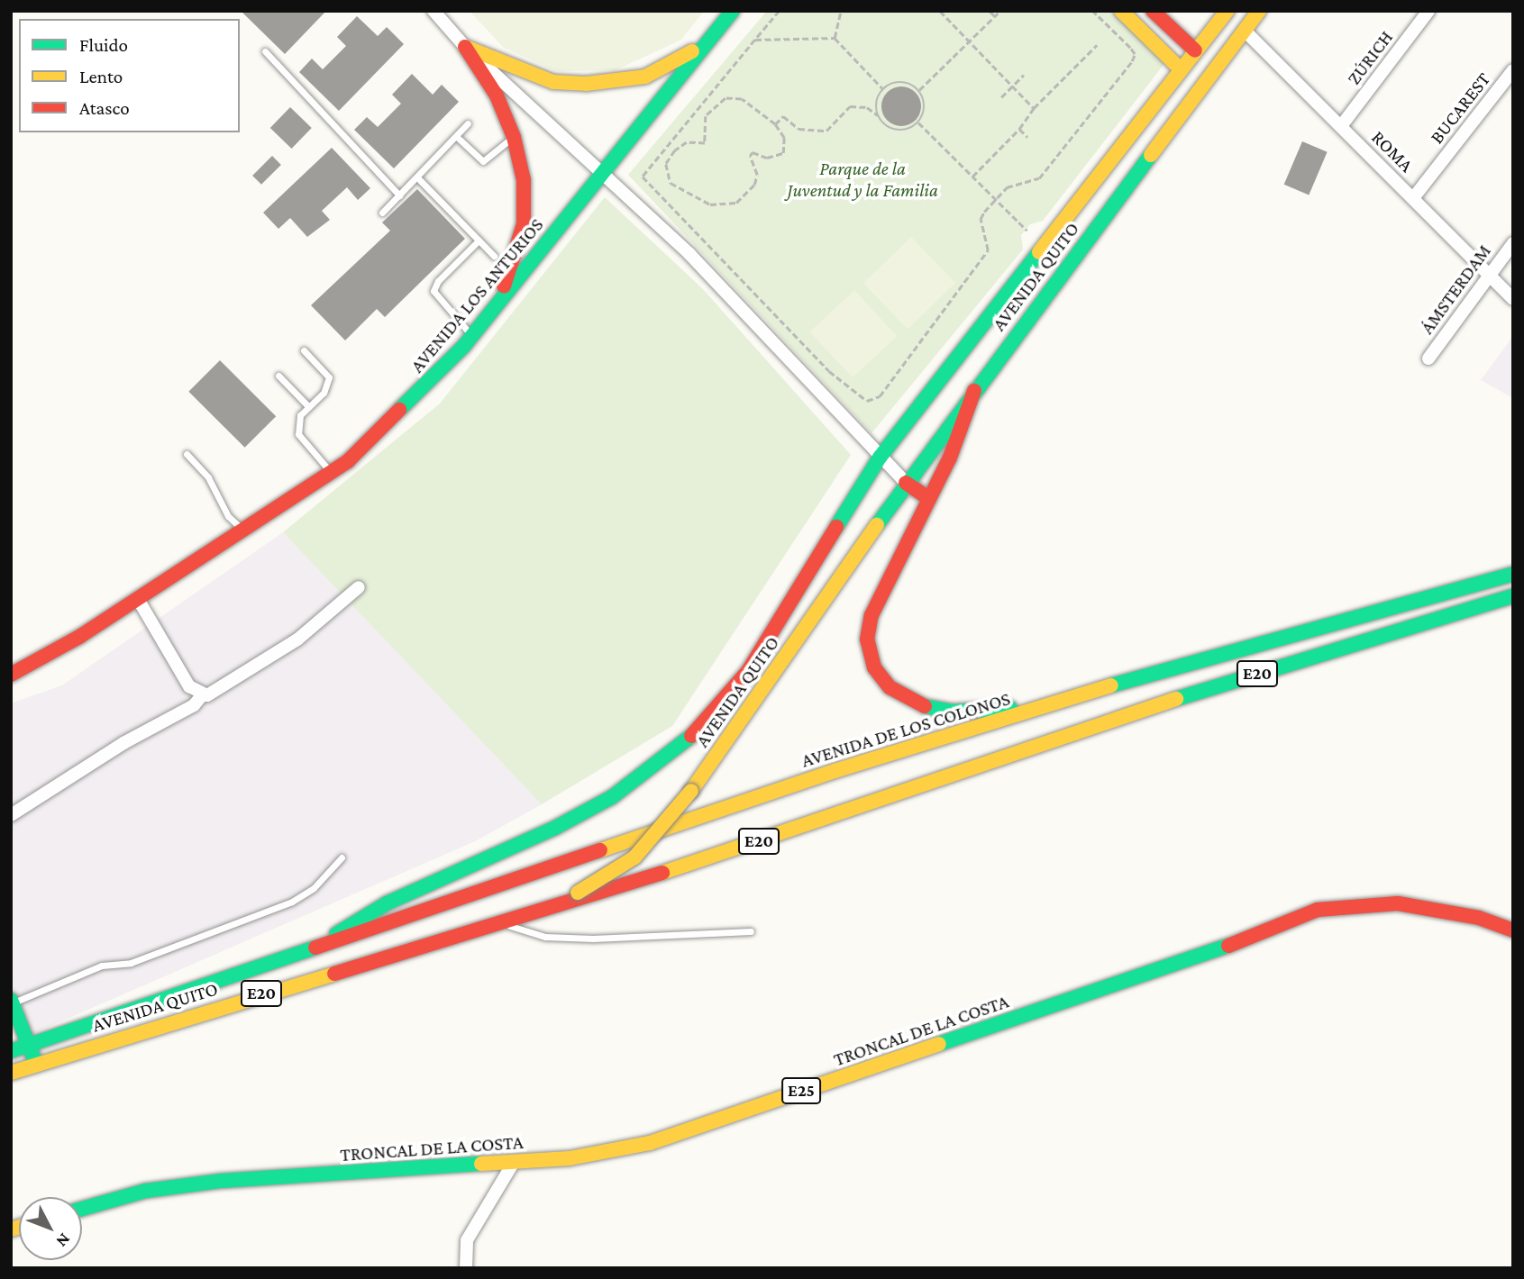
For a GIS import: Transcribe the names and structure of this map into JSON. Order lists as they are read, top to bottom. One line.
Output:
{"streets":{"main road":["AVENIDA QUITO","AVENIDA LOS ANTURIOS","E20","AVENIDA DE LOS COLONOS","TRONCAL DE LA COSTA","E25"],"street":["ZÚRICH","BUCAREST","ROMA","ÁMSTERDAM"]},"crossings":[["ZÚRICH","ROMA"],["BUCAREST","ROMA"],["ROMA","AVENIDA QUITO"],["ROMA","ÁMSTERDAM"],["AVENIDA QUITO","E20"],["AVENIDA QUITO","AVENIDA DE LOS COLONOS"]],"parks":["Parque de la Juventud y la Familia"],"legend":["Fluido","Lento","Atasco"],"north":"bottom right"}
